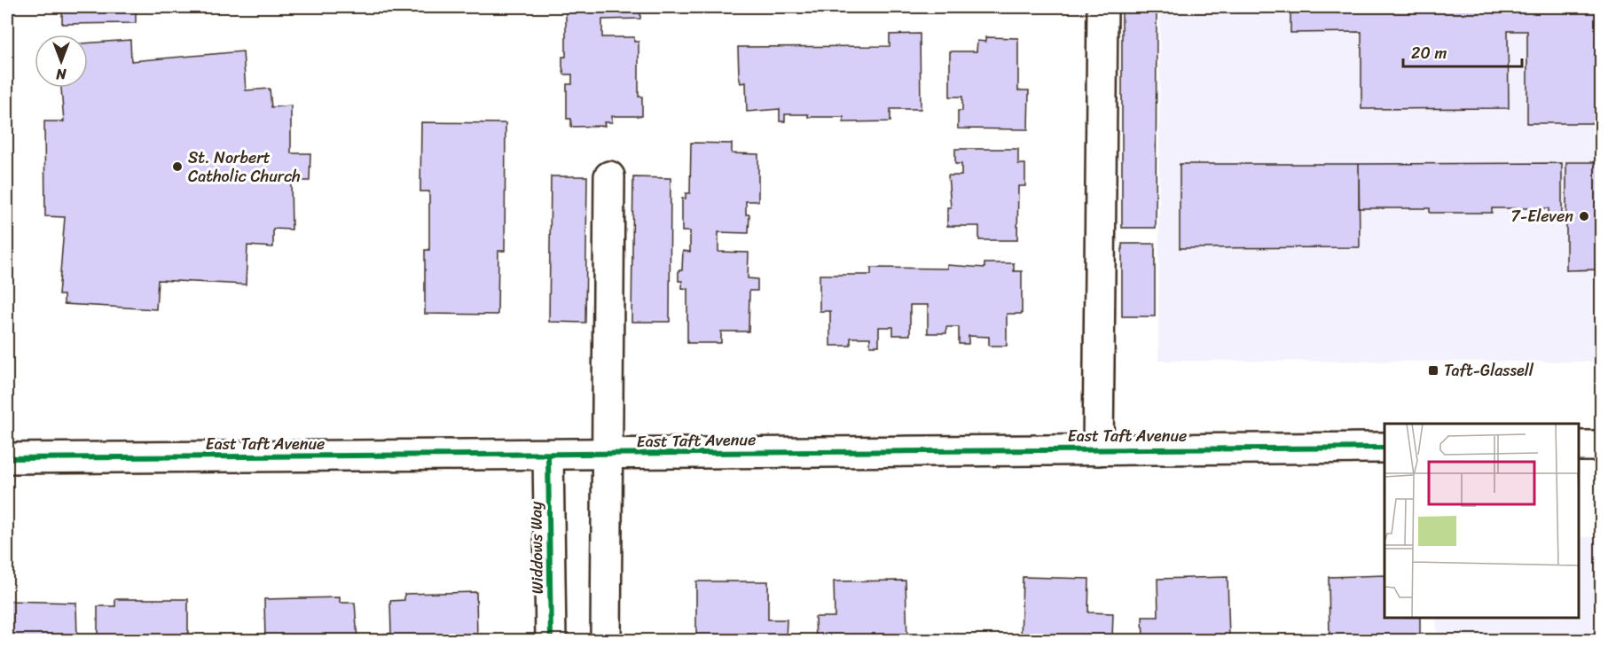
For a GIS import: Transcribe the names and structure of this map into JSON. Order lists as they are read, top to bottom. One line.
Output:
{"streets":{"main road":["East Taft Avenue","Widdows Way"]},"crossings":[["East Taft Avenue","Widdows Way"]],"places":{"other":["St. Norbert Catholic Church","7-Eleven"],"transit":["Taft-Glassell"]},"scale_bar":"20 m","north":"bottom"}
